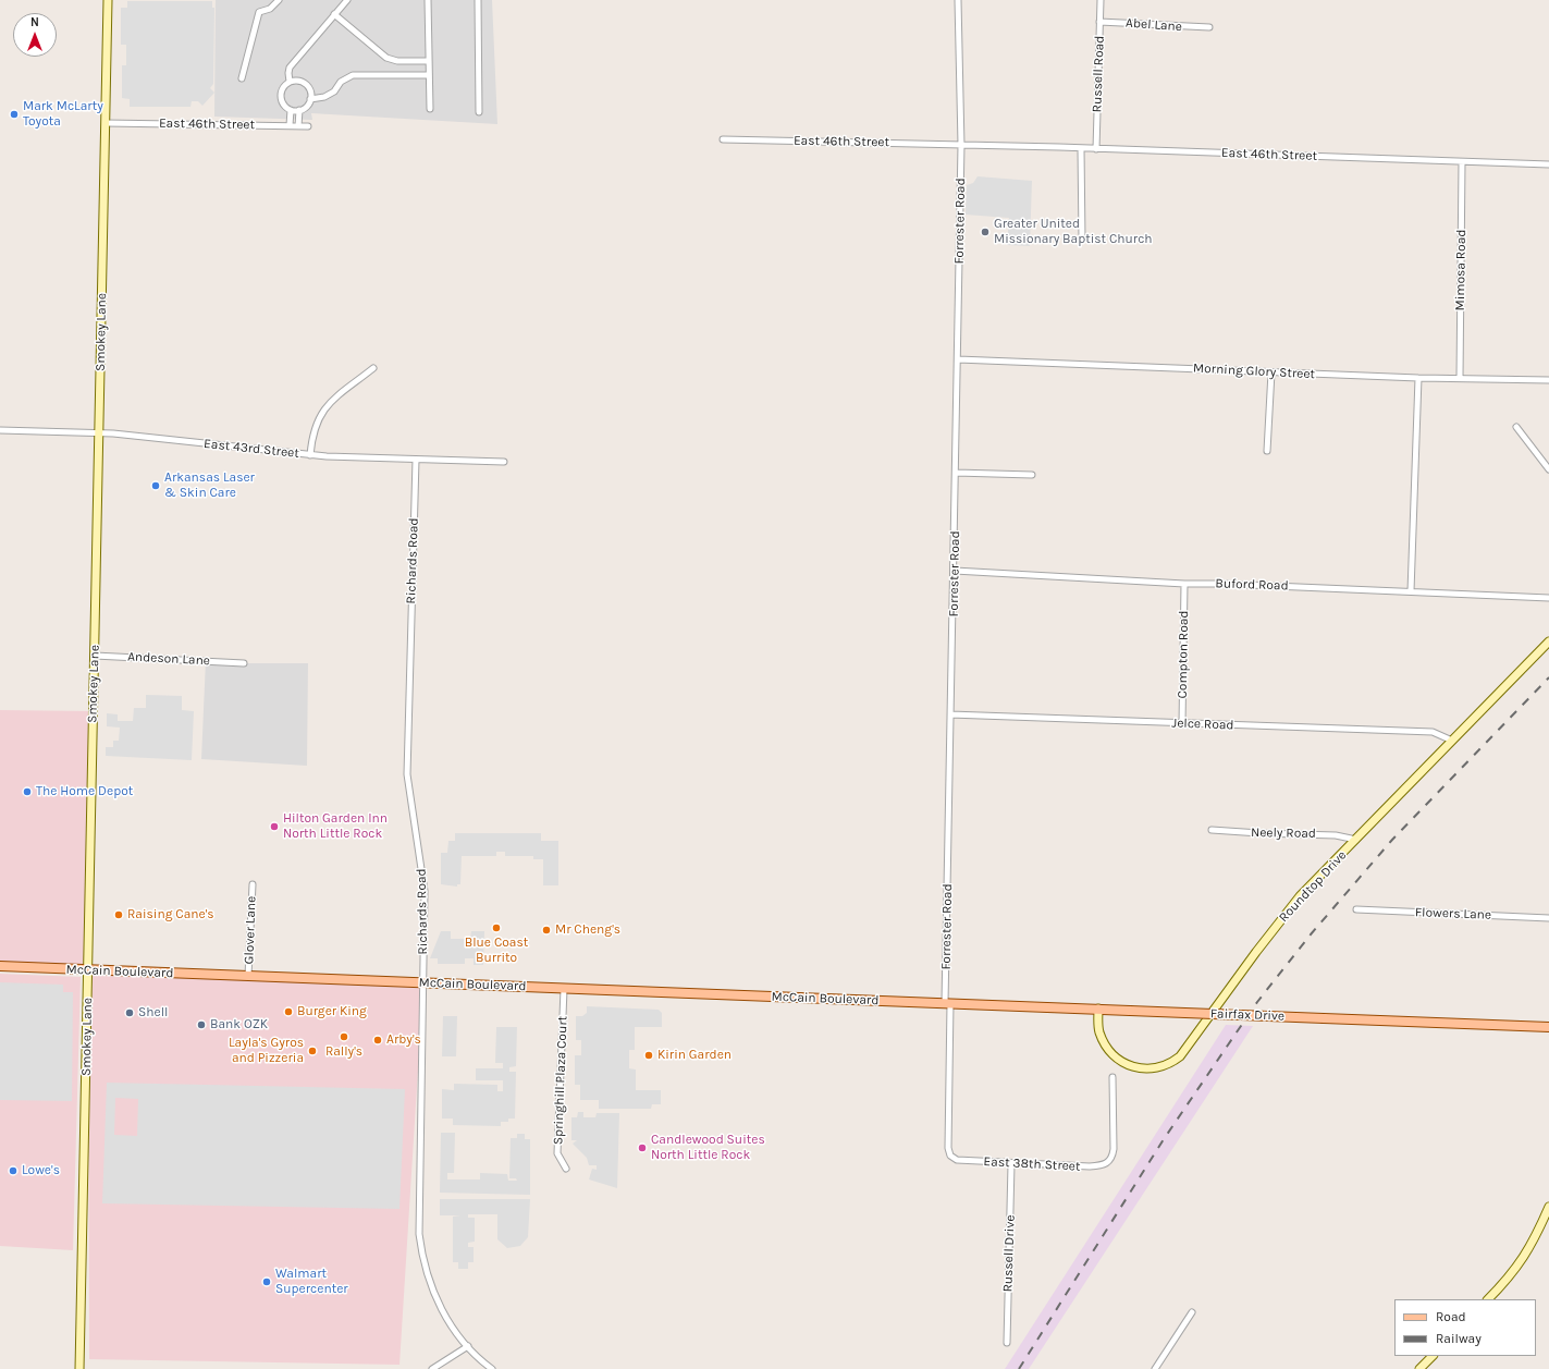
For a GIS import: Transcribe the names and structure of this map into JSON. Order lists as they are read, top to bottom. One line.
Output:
{"streets":{"main road":["McCain Boulevard","Fairfax Drive"],"street":["Abel Lane","Russell Road","East 46th Street","Forrester Road","Mimosa Road","Smokey Lane","Morning Glory Street","East 43rd Street","Richards Road","Buford Road","Compton Road","Andeson Lane","Jelce Road","Neely Road","Roundtop Drive","Flowers Lane","Glover Lane","Springhill Plaza Court","East 38th Street","Russell Drive"]},"crossings":[["Abel Lane","Russell Road"],["Russell Road","East 46th Street"],["East 46th Street","Forrester Road"],["East 46th Street","Mimosa Road"],["East 46th Street","Smokey Lane"],["Forrester Road","Morning Glory Street"],["Forrester Road","Buford Road"],["Forrester Road","Jelce Road"],["Forrester Road","McCain Boulevard"],["Forrester Road","Fairfax Drive"],["Forrester Road","East 38th Street"],["Mimosa Road","Morning Glory Street"],["Smokey Lane","East 43rd Street"],["Smokey Lane","Andeson Lane"],["Smokey Lane","McCain Boulevard"],["East 43rd Street","Richards Road"],["Richards Road","McCain Boulevard"],["Buford Road","Compton Road"],["Compton Road","Jelce Road"],["Jelce Road","Roundtop Drive"],["Neely Road","Roundtop Drive"],["Roundtop Drive","Fairfax Drive"],["Glover Lane","McCain Boulevard"],["McCain Boulevard","Fairfax Drive"],["McCain Boulevard","Springhill Plaza Court"],["East 38th Street","Russell Drive"]],"places":["Mark McLarty Toyota","Greater United Missionary Baptist Church","Arkansas Laser & Skin Care","The Home Depot","Hilton Garden Inn North Little Rock","Raising Cane's","Blue Coast Burrito","Mr Cheng's","Burger King","Shell","Bank OZK","Rally's","Arby's","Layla's Gyros and Pizzeria","Kirin Garden","Candlewood Suites North Little Rock","Lowe's","Walmart Supercenter"],"legend":["Road","Railway"],"north":"top"}
